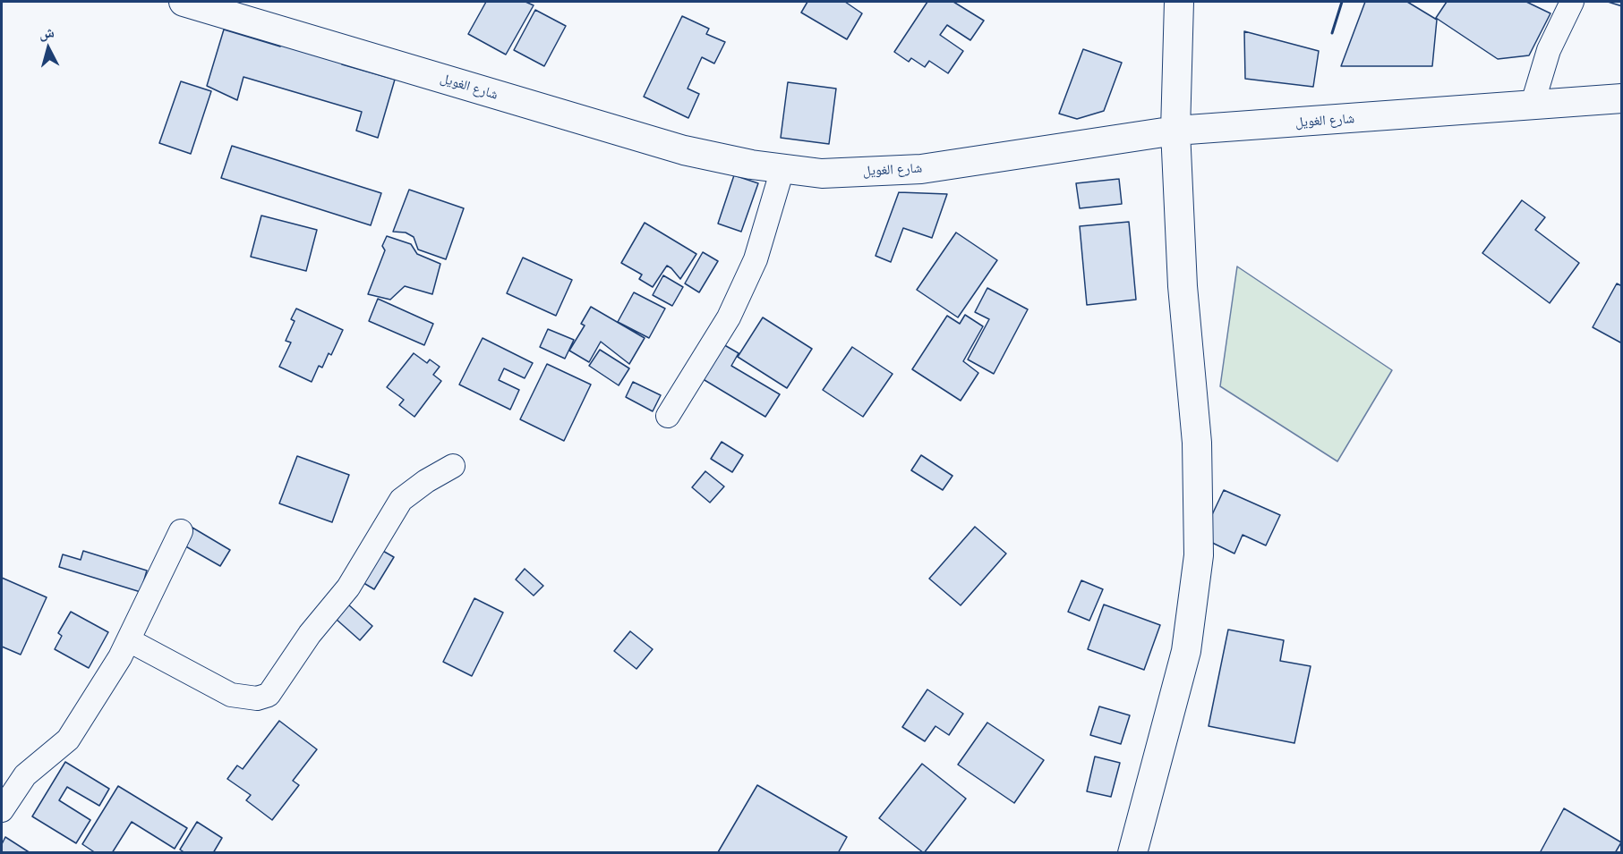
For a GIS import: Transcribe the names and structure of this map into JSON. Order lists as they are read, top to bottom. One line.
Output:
{"streets":{"street":["شارع الغويل"]},"north":"top"}
